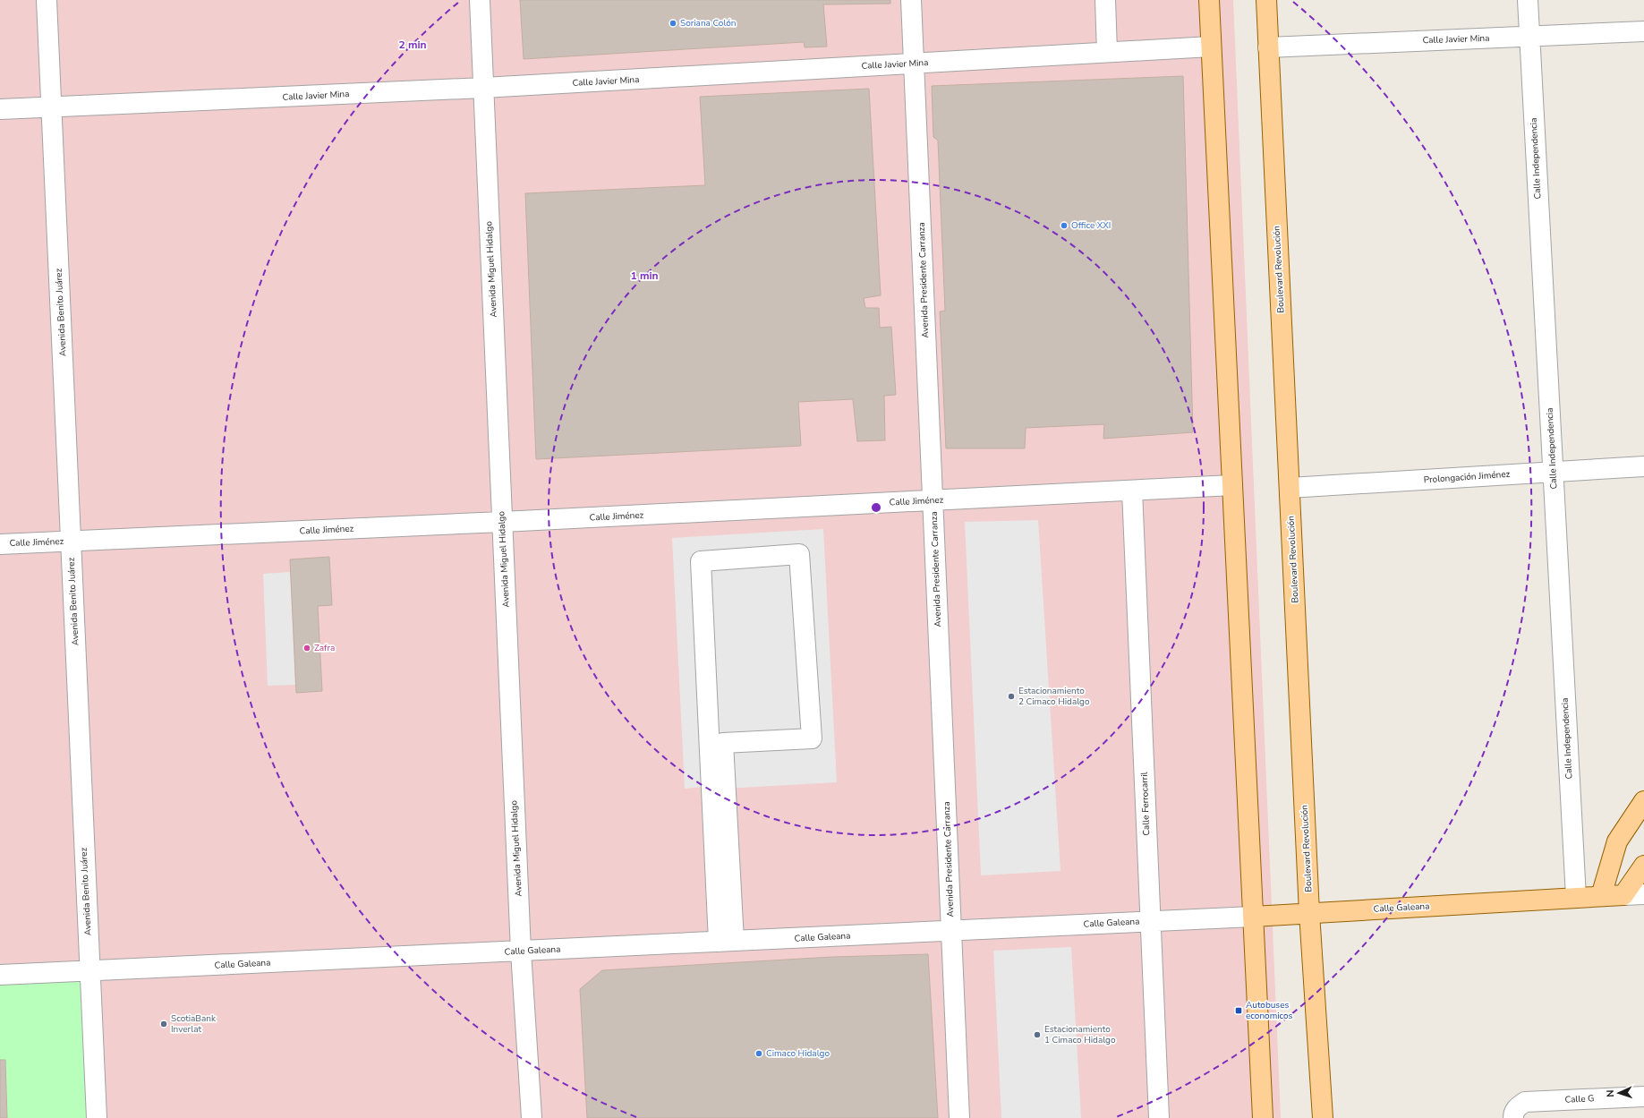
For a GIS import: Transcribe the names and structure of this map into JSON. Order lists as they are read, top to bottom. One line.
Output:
{"streets":{"main road":["Boulevard Revolución","Calle Galeana"],"street":["Calle Javier Mina","Calle Independencia","Avenida Miguel Hidalgo","Avenida Presidente Carranza","Avenida Benito Juárez","Prolongación Jiménez","Calle Jiménez","Calle Ferrocarril","Calle G"]},"crossings":[["Calle Javier Mina","Calle Independencia"],["Calle Javier Mina","Avenida Miguel Hidalgo"],["Calle Javier Mina","Boulevard Revolución"],["Calle Javier Mina","Avenida Presidente Carranza"],["Calle Javier Mina","Avenida Benito Juárez"],["Calle Independencia","Prolongación Jiménez"],["Calle Independencia","Calle Galeana"],["Avenida Miguel Hidalgo","Calle Jiménez"],["Avenida Miguel Hidalgo","Calle Galeana"],["Boulevard Revolución","Prolongación Jiménez"],["Boulevard Revolución","Calle Galeana"],["Avenida Presidente Carranza","Calle Jiménez"],["Avenida Presidente Carranza","Calle Galeana"],["Avenida Benito Juárez","Calle Jiménez"],["Avenida Benito Juárez","Calle Galeana"],["Calle Jiménez","Calle Ferrocarril"],["Calle Ferrocarril","Calle Galeana"]],"places":{"other":["Soriana Colón","Office XXI","Zafra","Estacionamiento 2 Cimaco Hidalgo","ScotiaBank Inverlat","Estacionamiento 1 Cimaco Hidalgo","Cimaco Hidalgo"],"transit":["Autobuses economicos"]},"north":"left","rings":["2 min","1 min"]}
